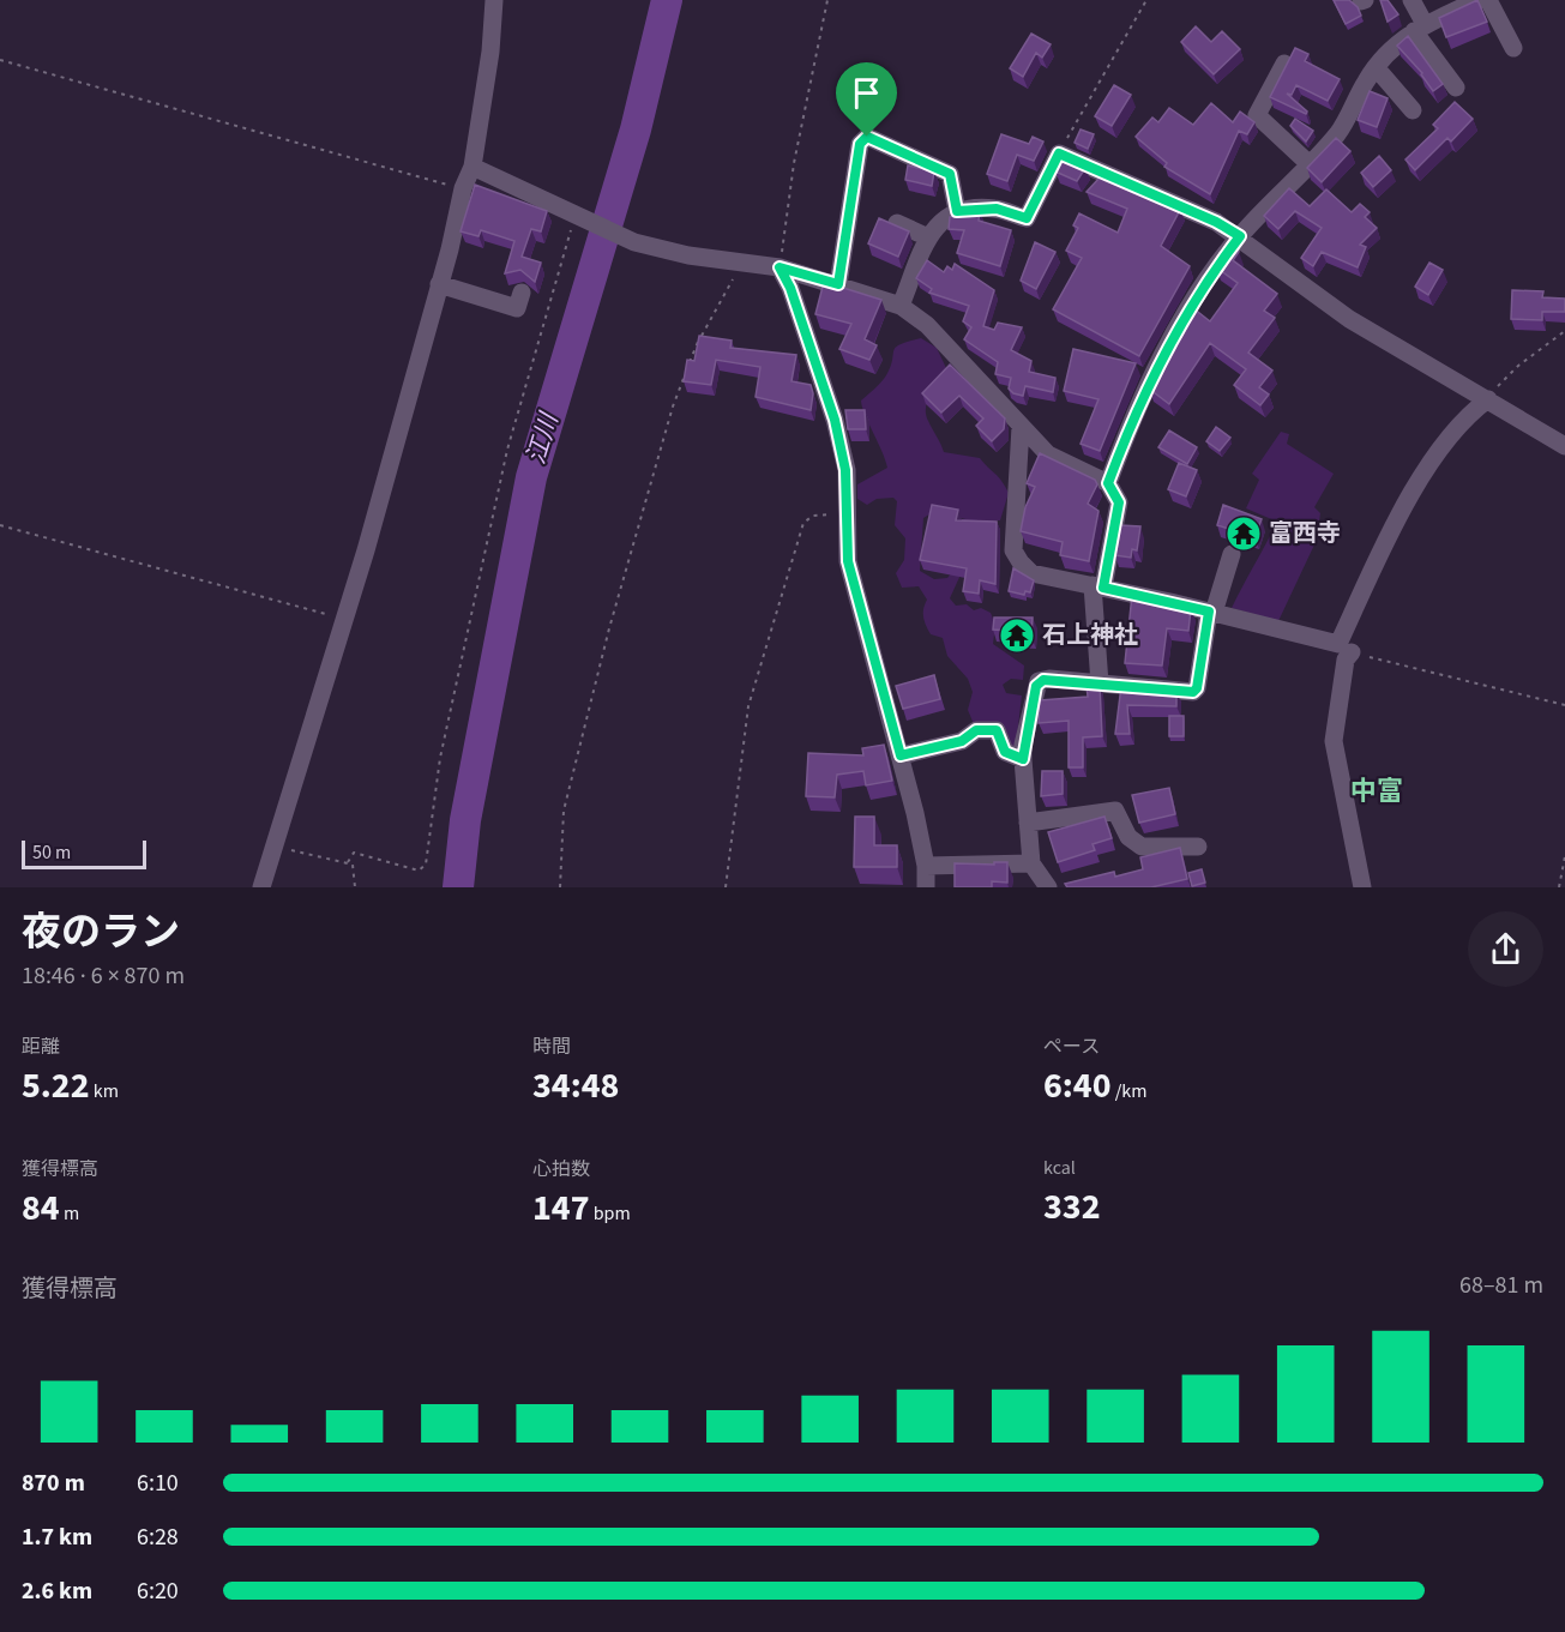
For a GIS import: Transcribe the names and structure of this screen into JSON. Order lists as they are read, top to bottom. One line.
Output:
{"districts":["中富"],"water":["江川"],"places":{"temple":["富西寺","石上神社"]},"scale_bar":"50 m","page":{"scale":"50 m","heading":["夜のラン","18:46 · 6 × 870 m"],"stats":[["距離","5.22 km"],["時間","34:48"],["ペース","6:40 /km"],["獲得標高","84 m"],["心拍数","147 bpm"],["kcal","332"]],"chart":["獲得標高","68–81 m"],"list":[{"name":"870 m","note":"6:10"},{"name":"1.7 km","note":"6:28"},{"name":"2.6 km","note":"6:20"}]}}
